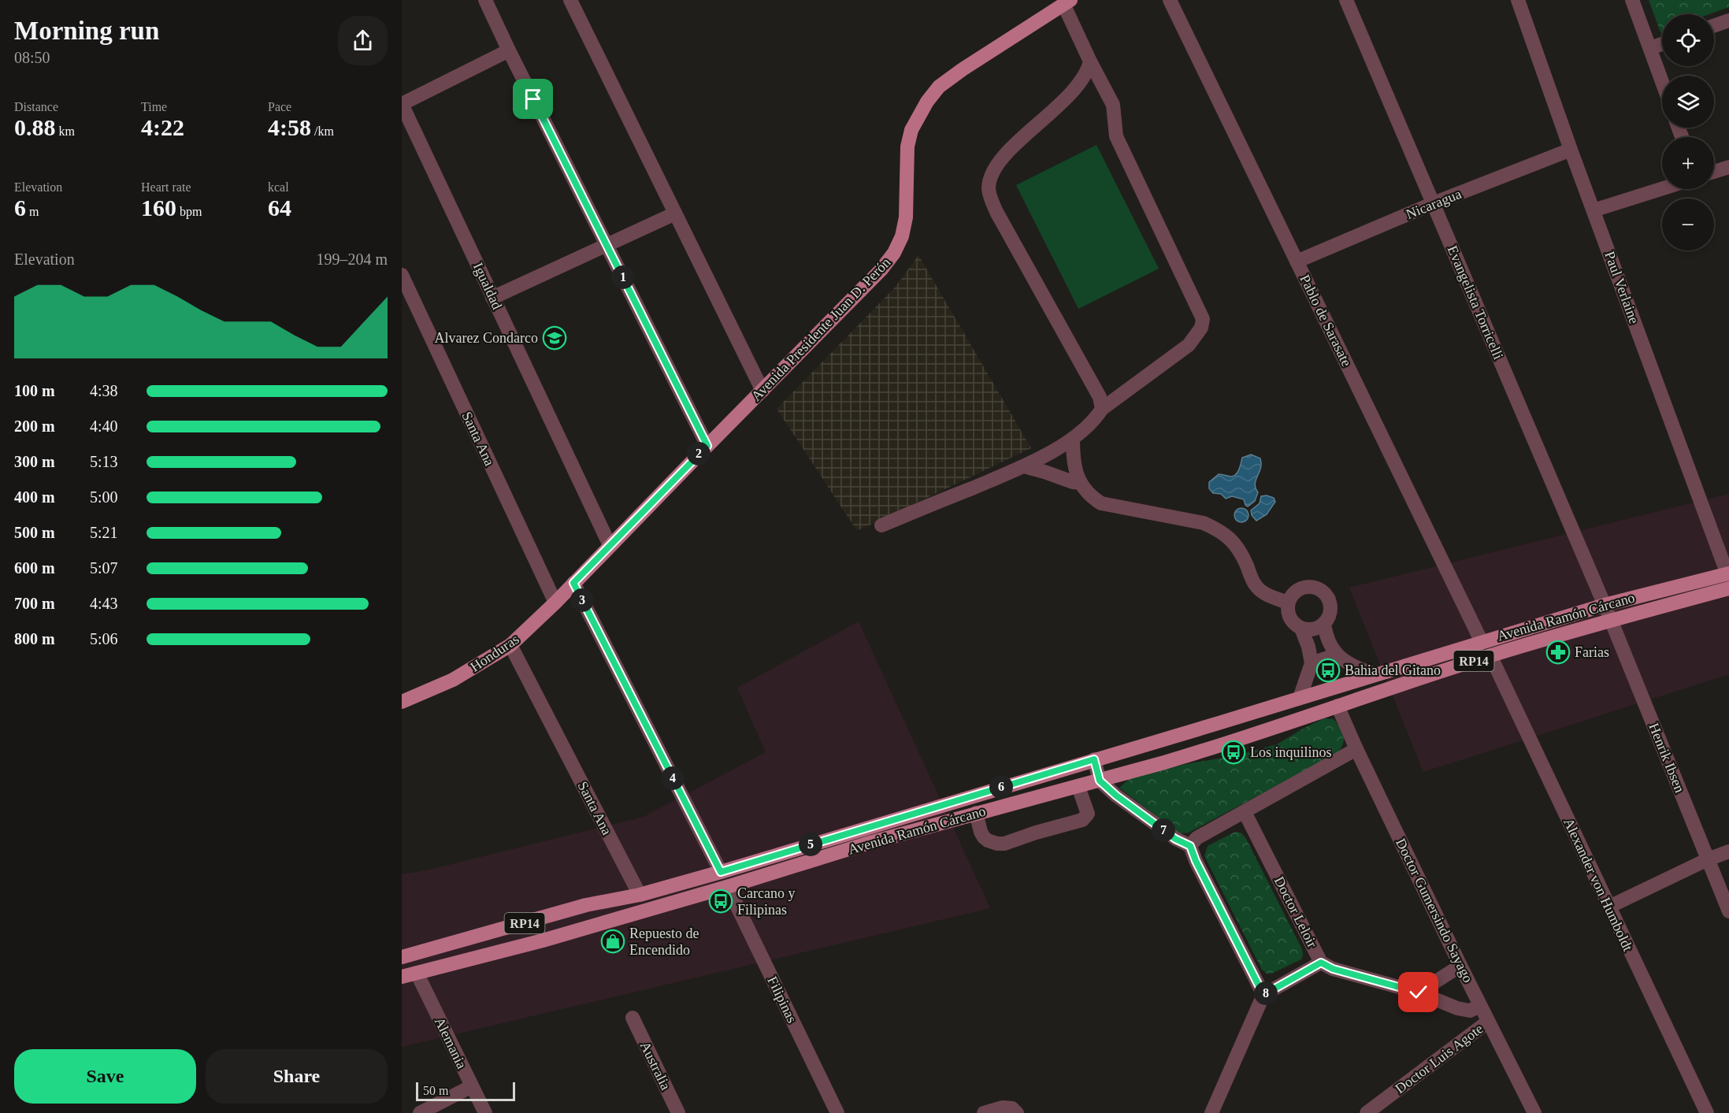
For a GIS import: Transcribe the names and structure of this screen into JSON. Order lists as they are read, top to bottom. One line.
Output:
{"streets":{"main road":["Avenida Presidente Juan D. Perón","Avenida Ramón Cárcano","Honduras","RP14"],"street":["Nicaragua","Igualdad","Paul Verlaine","Evangelista Torricelli","Pablo de Sarasate","Santa Ana","Henrik Ibsen","Alexander von Humboldt","Doctor Gumersindo Sayago","Doctor Leloir","Filipinas","Alemania","Doctor Luis Agote","Australia"]},"crossings":[["Nicaragua","Paul Verlaine"],["Nicaragua","Evangelista Torricelli"],["Nicaragua","Pablo de Sarasate"],["Igualdad","Avenida Presidente Juan D. Perón"],["Paul Verlaine","Avenida Ramón Cárcano"],["Evangelista Torricelli","Avenida Ramón Cárcano"],["Evangelista Torricelli","Henrik Ibsen"],["Pablo de Sarasate","Avenida Ramón Cárcano"],["Avenida Presidente Juan D. Perón","Honduras"],["Santa Ana","Honduras"],["Santa Ana","RP14"],["Avenida Ramón Cárcano","RP14"],["Avenida Ramón Cárcano","Henrik Ibsen"],["Avenida Ramón Cárcano","Alexander von Humboldt"],["Avenida Ramón Cárcano","Doctor Gumersindo Sayago"],["Avenida Ramón Cárcano","Filipinas"],["Avenida Ramón Cárcano","Alemania"],["Doctor Gumersindo Sayago","Doctor Leloir"],["Doctor Gumersindo Sayago","Doctor Luis Agote"]],"places":{"school or university":["Alvarez Condarco"],"pharmacy":["Farias"],"bus stop":["Bahia del Gitano","Los inquilinos","Carcano y Filipinas"],"shop":["Repuesto de Encendido"]},"scale_bar":"50 m","page":{"heading":["Morning run","08:50"],"map_buttons":["+","−"],"stats":[["Distance","0.88 km"],["Time","4:22"],["Pace","4:58 /km"],["Elevation","6 m"],["Heart rate","160 bpm"],["kcal","64"]],"chart":["Elevation","199–204 m"],"pins":["1","2","3","4","6","7","5","8"],"list":[{"name":"100 m","note":"4:38"},{"name":"200 m","note":"4:40"},{"name":"300 m","note":"5:13"},{"name":"400 m","note":"5:00"},{"name":"500 m","note":"5:21"},{"name":"600 m","note":"5:07"},{"name":"700 m","note":"4:43"},{"name":"800 m","note":"5:06"}],"buttons":["Save","Share"],"scale":"50 m"}}
